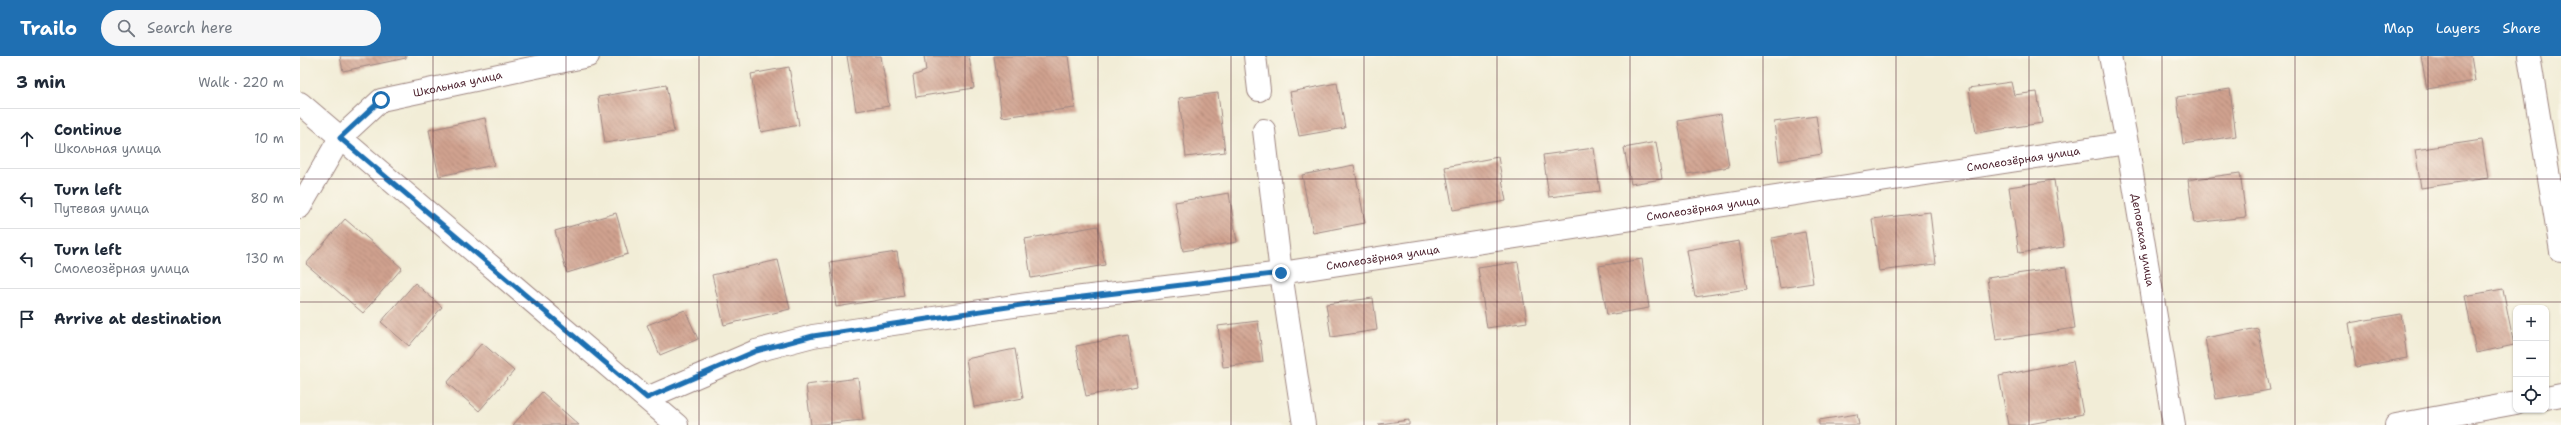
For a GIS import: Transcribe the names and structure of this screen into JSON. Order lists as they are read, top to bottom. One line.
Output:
{"streets":{"street":["Школьная улица","Смолеозёрная улица","Деповская улица"]},"crossings":[["Смолеозёрная улица","Деповская улица"]],"page":{"header":"Trailo","search":"Search here","nav":["Map","Layers","Share"],"heading":["3 min","Walk · 220 m"],"list":[["Continue","Школьная улица","10 m"],["Turn left","Путевая улица","80 m"],["Turn left","Смолеозёрная улица","130 m"],"Arrive at destination"],"map_buttons":["+","−"]}}
